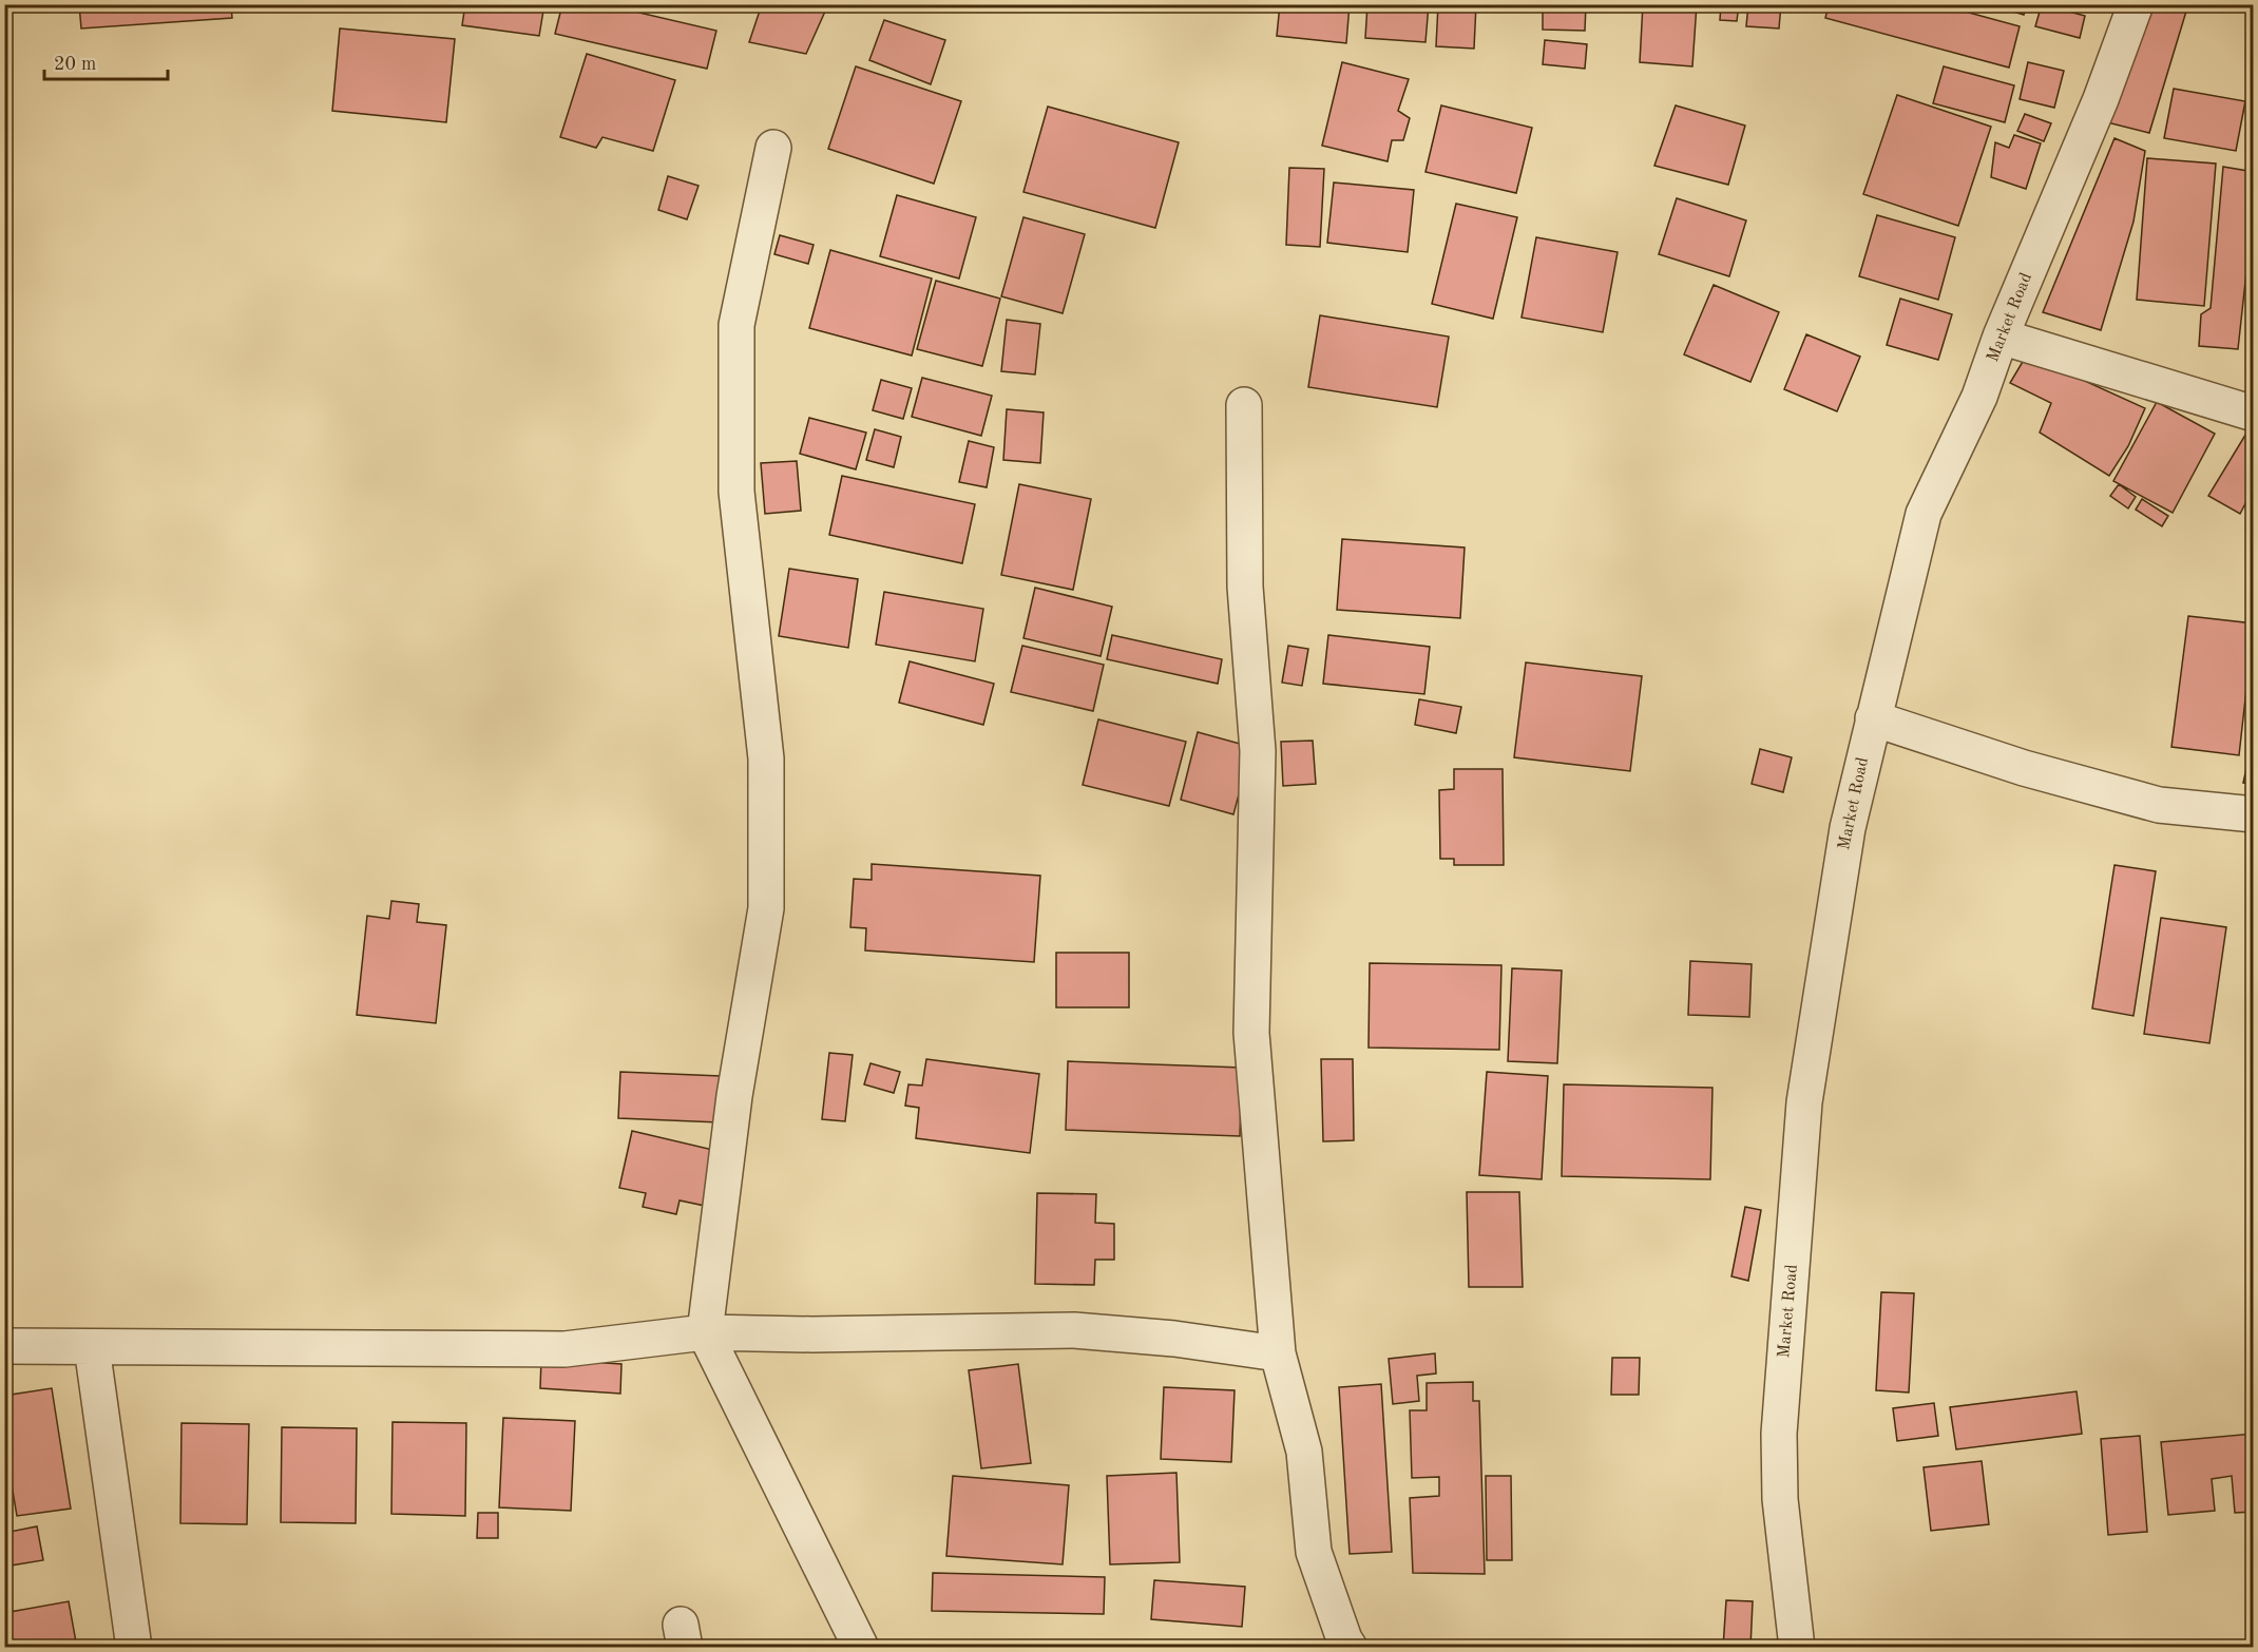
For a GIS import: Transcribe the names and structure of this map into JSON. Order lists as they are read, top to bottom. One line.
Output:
{"streets":{"street":["Market Road"]},"scale_bar":"20 m"}
